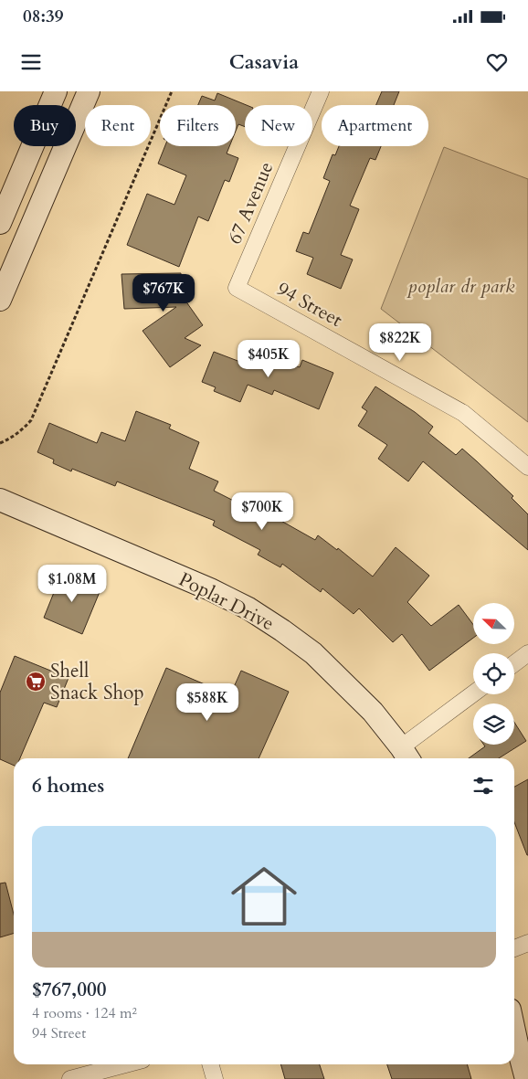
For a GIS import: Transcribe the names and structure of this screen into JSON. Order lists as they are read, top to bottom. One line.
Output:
{"streets":{"street":["67 Avenue","94 Street","Poplar Drive"]},"crossings":[["67 Avenue","94 Street"]],"parks":["poplar dr park"],"places":{"supermarket":["Shell Snack Shop"]},"north":"top left","page":{"status":"08:39","header":"Casavia","chip":["Buy","Rent","Filters","New","Apartment"],"price":["$767K","$822K","$405K","$700K","$1.08M","$588K"],"heading":"6 homes","list":[{"name":"$767,000","note":"4 rooms · 124 m² · 94 Street"}]}}
